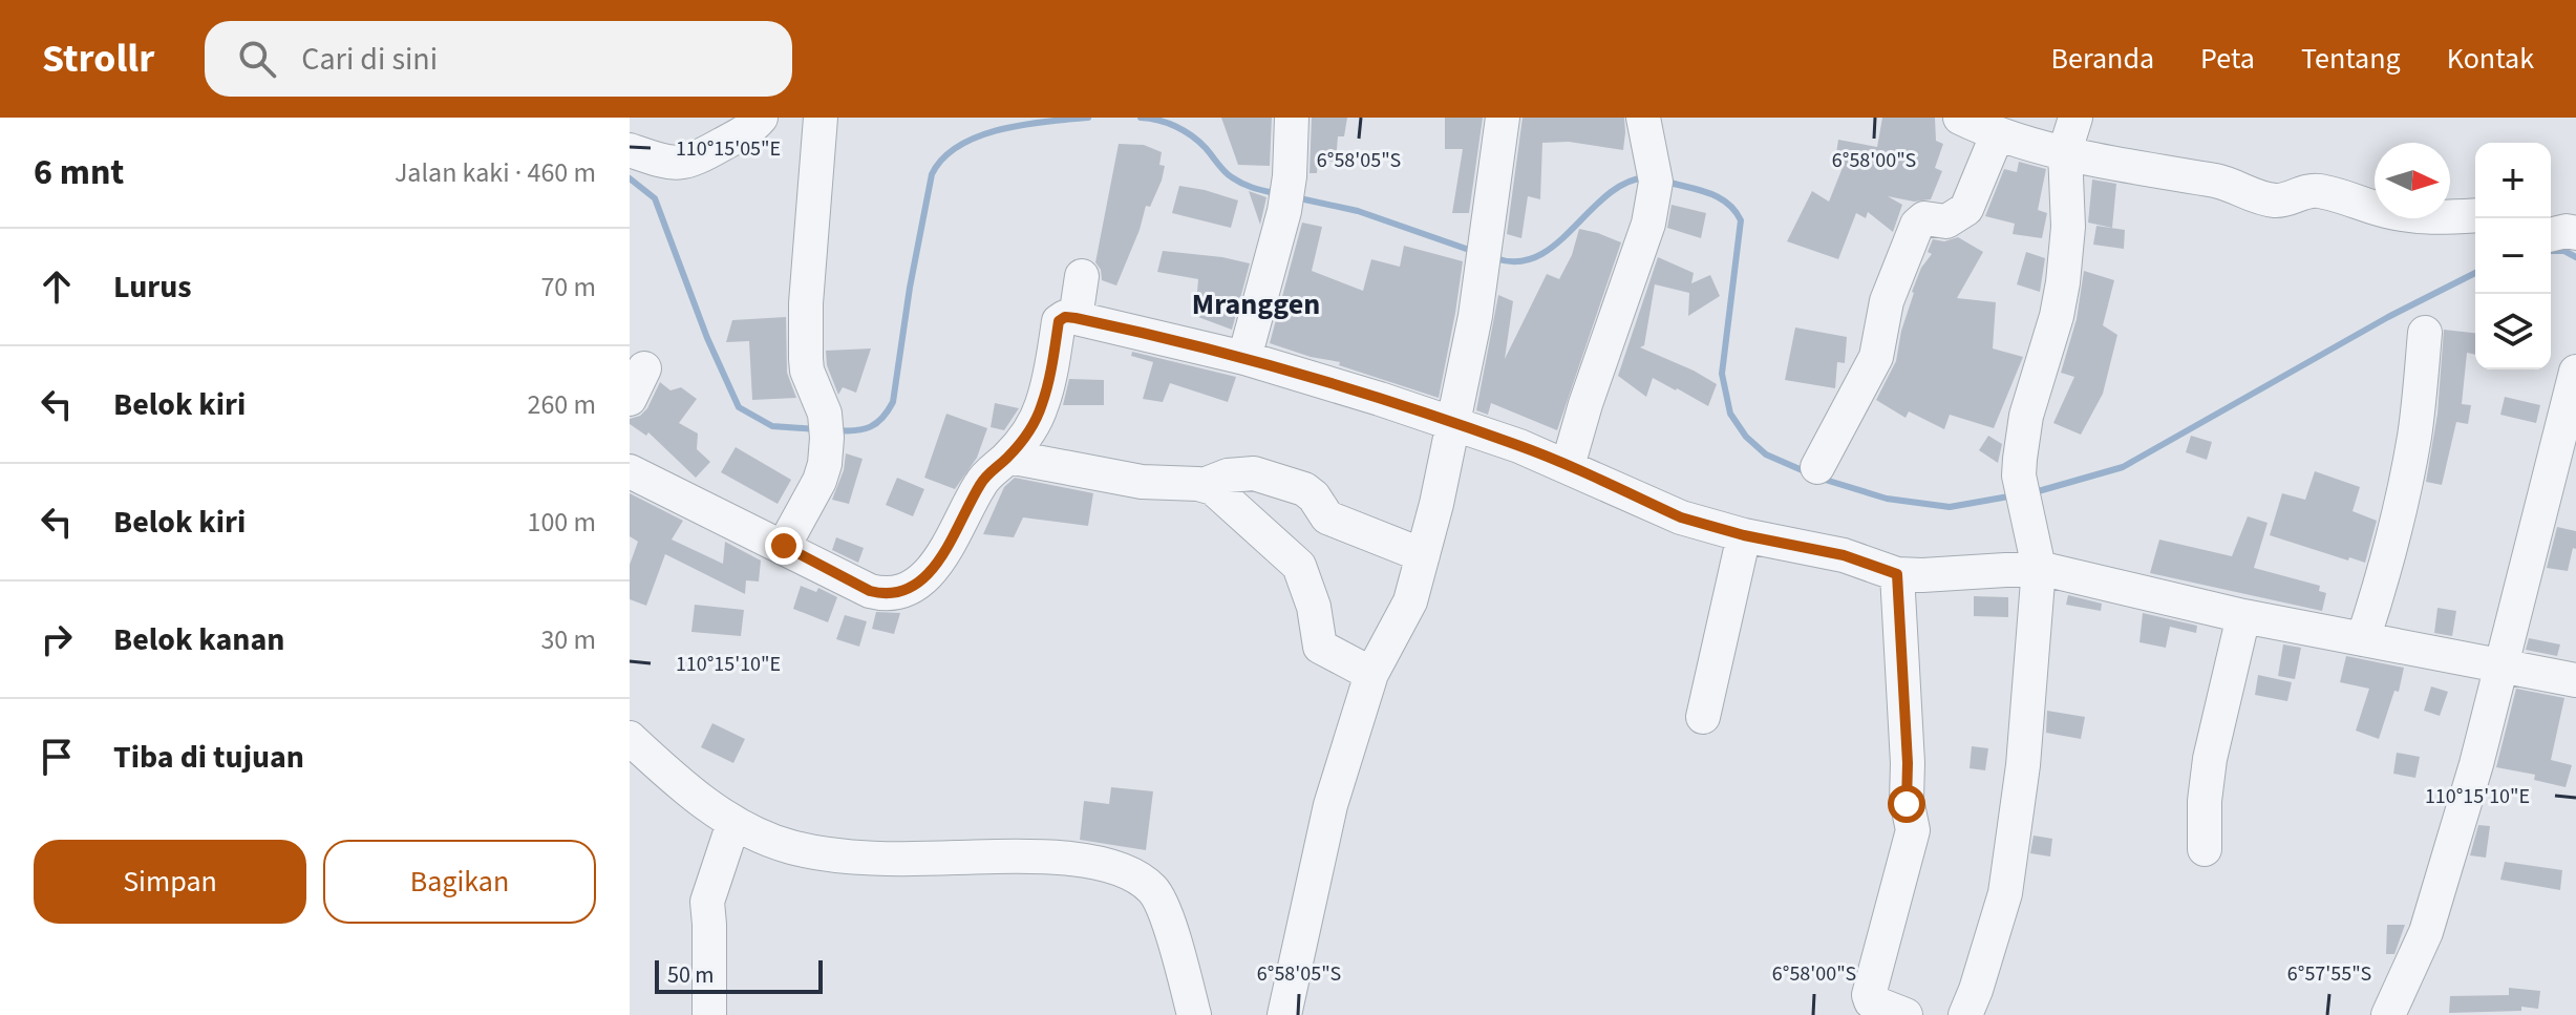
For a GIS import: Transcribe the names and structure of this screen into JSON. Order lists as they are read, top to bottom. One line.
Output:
{"districts":["Mranggen"],"scale_bar":"50 m","north":"right","page":{"header":"Strollr","search":"Cari di sini","nav":["Beranda","Peta","Tentang","Kontak"],"heading":["6 mnt","Jalan kaki · 460 m"],"map_buttons":["+","−"],"list":[["Lurus","70 m"],["Belok kiri","260 m"],["Belok kiri","100 m"],["Belok kanan","30 m"],"Tiba di tujuan"],"buttons":["Simpan","Bagikan"],"scale":"50 m"},"coordinates":["110°15'05\"E","6°58'05\"S","6°58'00\"S","110°15'10\"E","6°57'55\"S"]}
